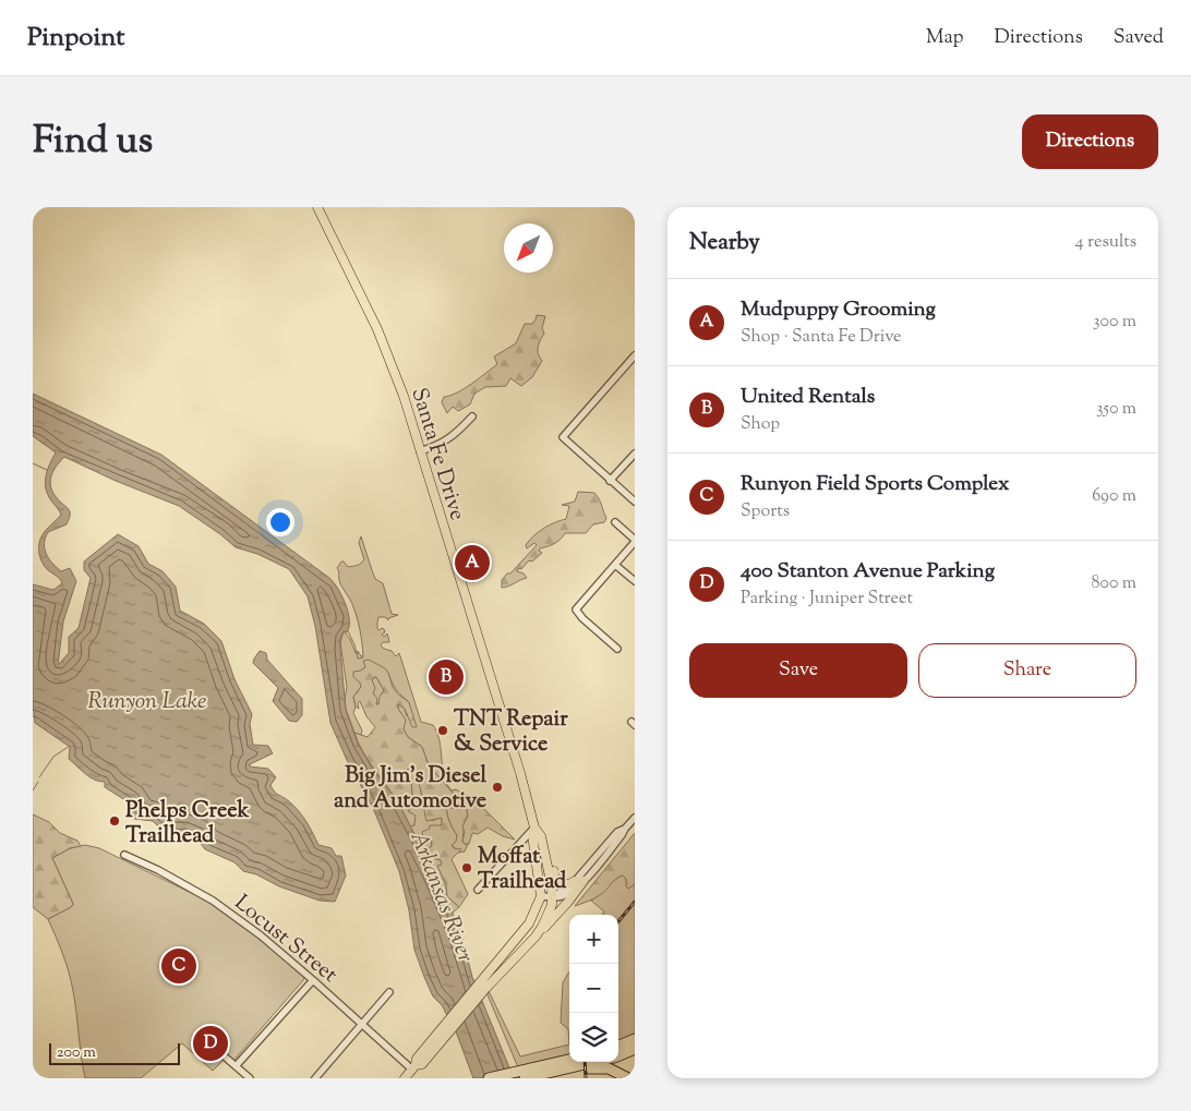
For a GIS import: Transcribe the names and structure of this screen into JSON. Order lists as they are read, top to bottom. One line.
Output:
{"streets":{"main road":["Santa Fe Drive"],"street":["Locust Street"]},"water":["Runyon Lake","Arkansas River"],"places":["TNT Repair & Service","Big Jim's Diesel and Automotive","Phelps Creek Trailhead","Moffat Trailhead"],"scale_bar":"200 m","north":"bottom left","page":{"header":"Pinpoint","nav":["Map","Directions","Saved"],"title":"Find us","buttons":["Directions",["Save","Share"]],"heading":["Nearby","4 results"],"list":[{"mark":"A","name":"Mudpuppy Grooming","note":"Shop · Santa Fe Drive","value":"300 m"},{"mark":"B","name":"United Rentals","note":"Shop","value":"350 m"},{"mark":"C","name":"Runyon Field Sports Complex","note":"Sports","value":"690 m"},{"mark":"D","name":"400 Stanton Avenue Parking","note":"Parking · Juniper Street","value":"800 m"}],"pins":["A","B","C","D"],"map_buttons":["+","−"],"scale":"200 m"}}
